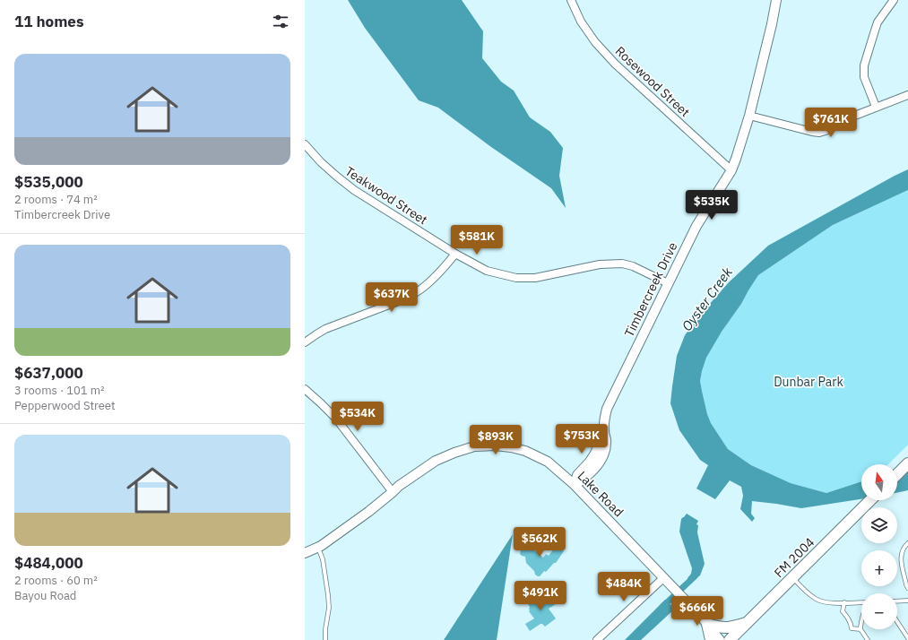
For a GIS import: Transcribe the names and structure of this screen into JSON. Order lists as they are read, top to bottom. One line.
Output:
{"streets":{"main road":["FM 2004"],"street":["Rosewood Street","Teakwood Street","Timbercreek Drive","Lake Road"]},"crossings":[["Rosewood Street","Timbercreek Drive"],["Teakwood Street","Timbercreek Drive"],["Timbercreek Drive","Lake Road"]],"water":["Oyster Creek"],"parks":["Dunbar Park"],"north":"top","page":{"heading":"11 homes","list":[{"name":"$535,000","note":"2 rooms · 74 m² · Timbercreek Drive"},{"name":"$637,000","note":"3 rooms · 101 m² · Pepperwood Street"},{"name":"$484,000","note":"2 rooms · 60 m² · Bayou Road"}],"price":["$761K","$535K","$581K","$637K","$534K","$753K","$893K","$562K","$484K","$491K","$666K"],"map_buttons":["+","−"]}}
